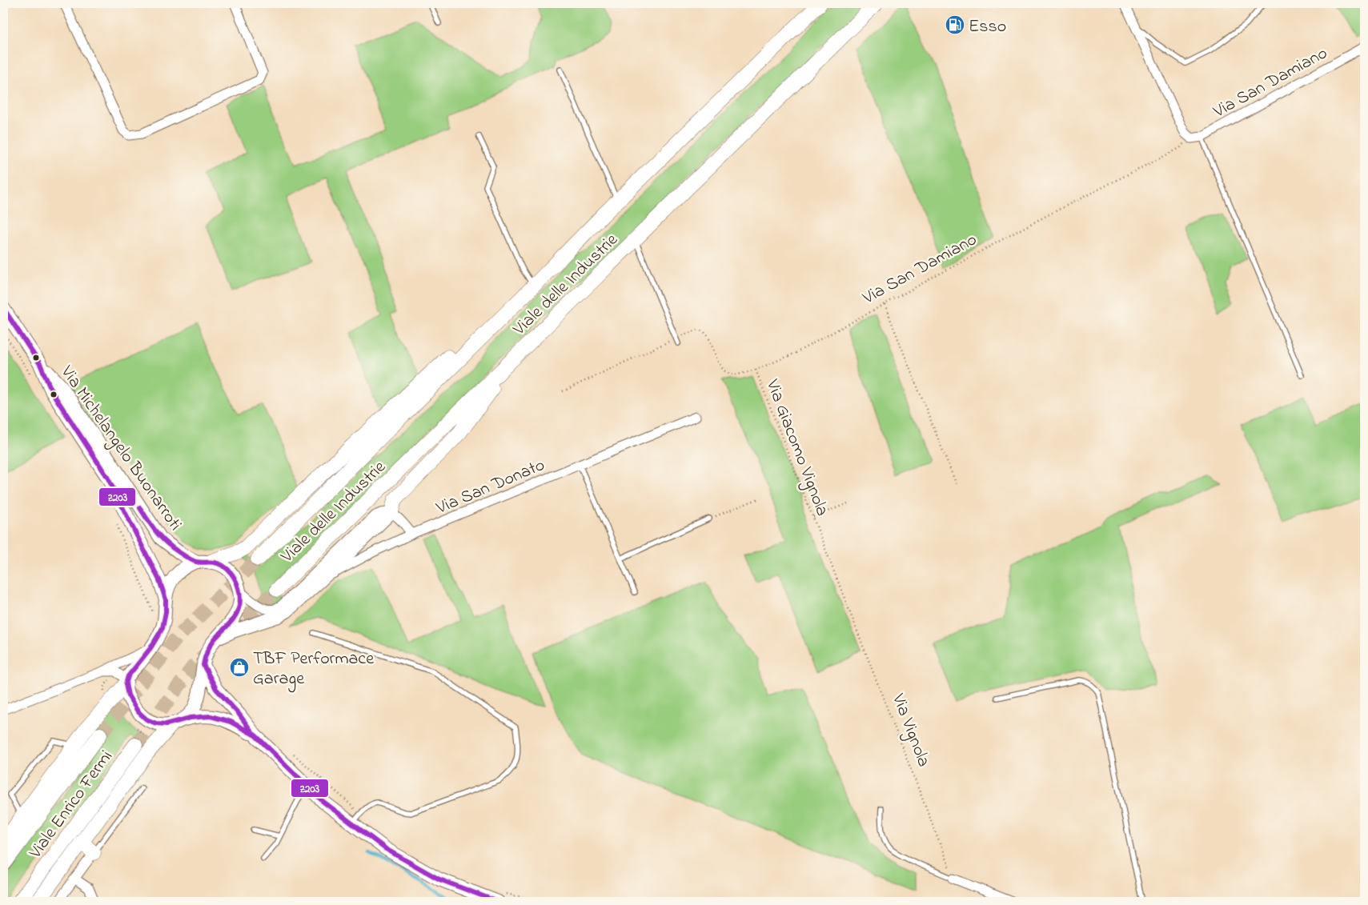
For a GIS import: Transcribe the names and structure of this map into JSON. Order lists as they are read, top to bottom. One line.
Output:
{"streets":{"main road":["Viale delle Industrie","Viale Enrico Fermi"],"street":["Via San Damiano","Via Michelangelo Buonarroti","Via San Donato"],"path":["Via Giacomo Vignola","Via Vignola"]},"crossings":[["Via San Damiano","Via Giacomo Vignola"],["Via Giacomo Vignola","Via Vignola"]],"places":{"fuel station":["Esso"],"shop":["TBF Performace Garage"]},"lines":["transit line z203"]}
